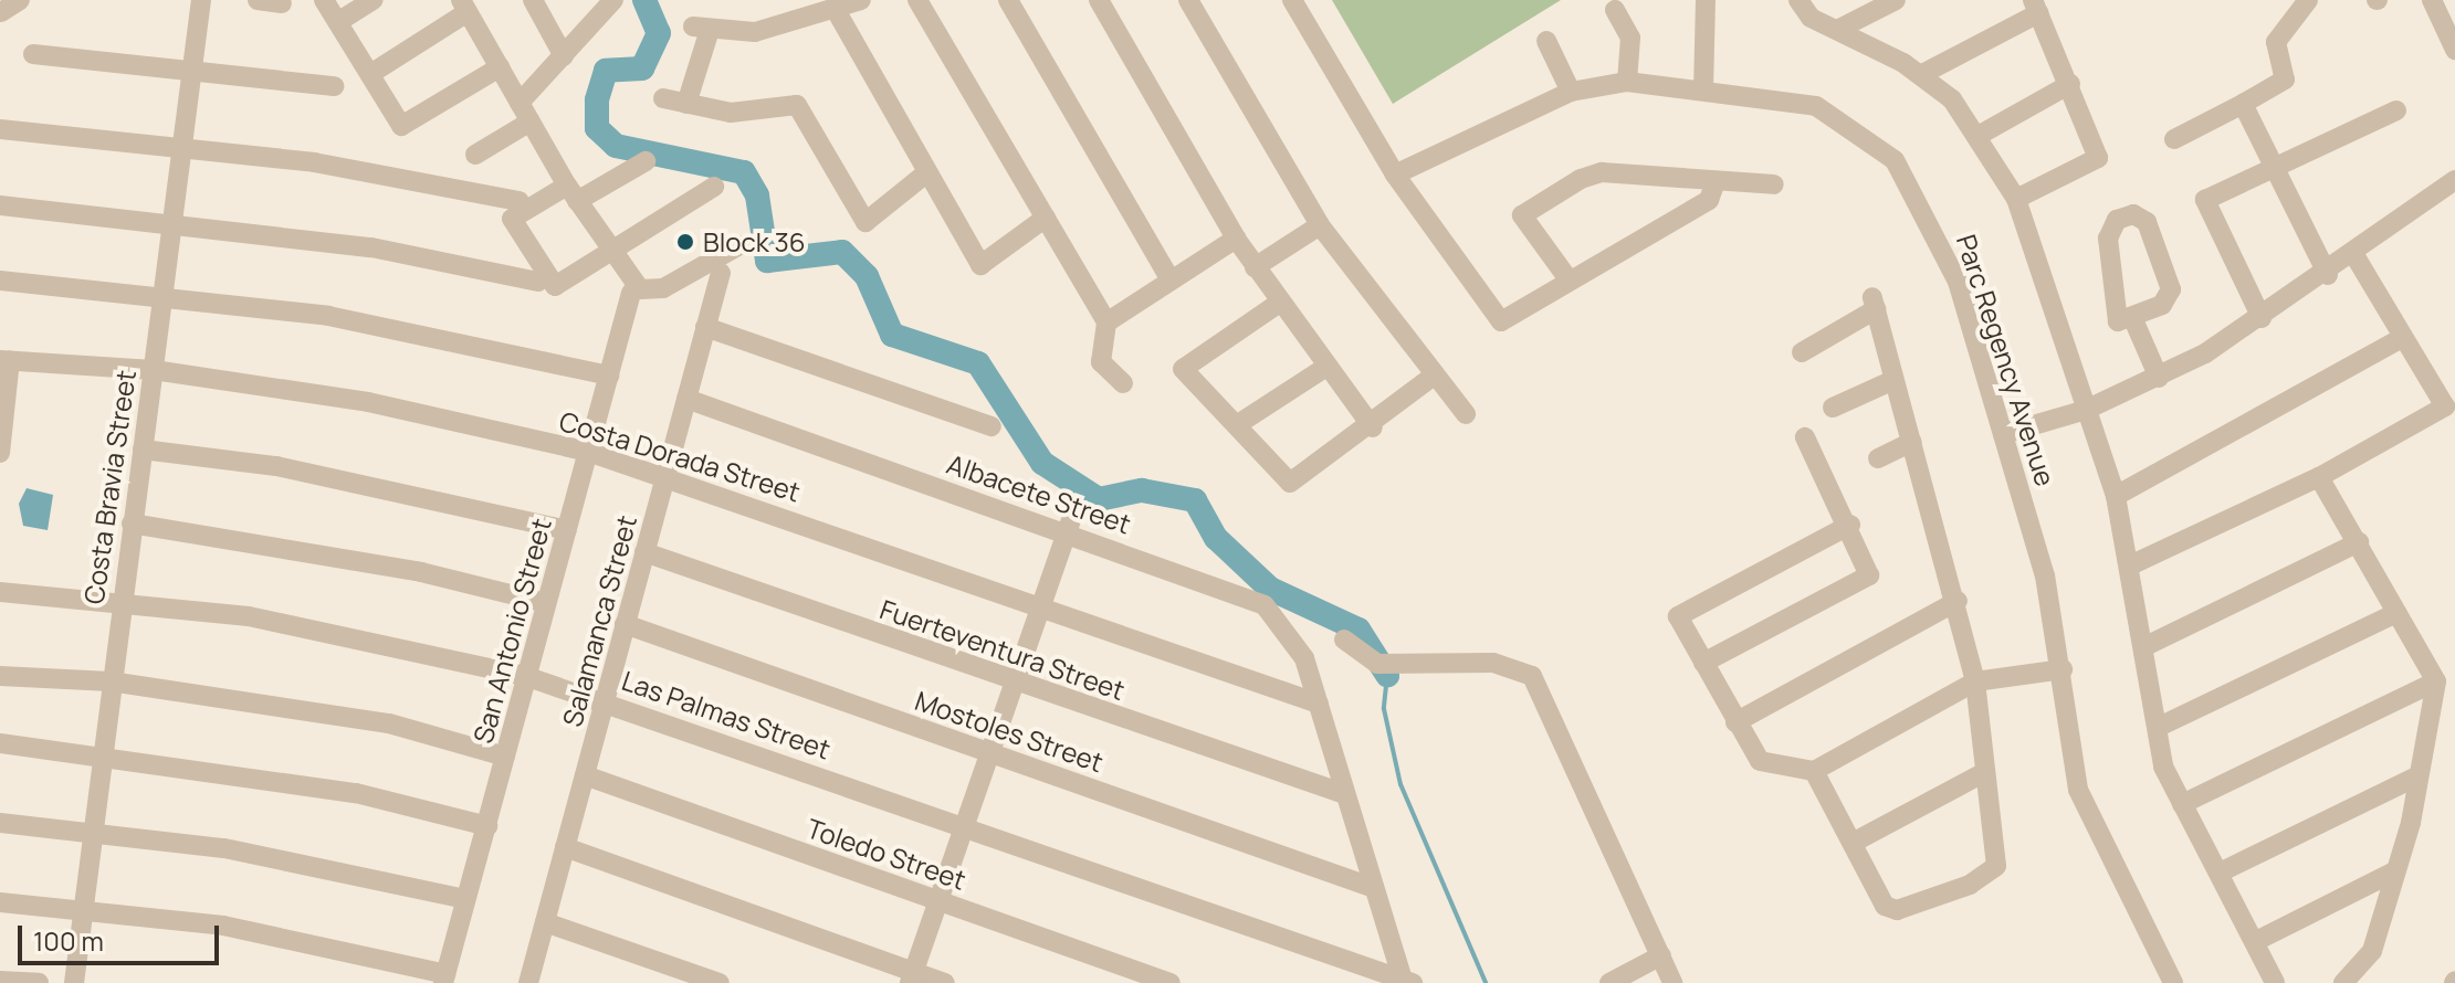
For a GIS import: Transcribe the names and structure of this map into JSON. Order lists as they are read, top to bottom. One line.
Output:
{"streets":{"street":["Parc Regency Avenue","Costa Dorada Street","Costa Bravia Street","Albacete Street","Salamanca Street","San Antonio Street","Fuerteventura Street","Las Palmas Street","Mostoles Street","Toledo Street"]},"crossings":[["Costa Dorada Street","Costa Bravia Street"],["Costa Dorada Street","Albacete Street"],["Costa Dorada Street","Salamanca Street"],["Costa Dorada Street","San Antonio Street"],["Costa Bravia Street","Las Palmas Street"],["Albacete Street","Salamanca Street"],["Albacete Street","Fuerteventura Street"],["Albacete Street","Las Palmas Street"],["Albacete Street","Mostoles Street"],["Salamanca Street","Fuerteventura Street"],["Salamanca Street","Las Palmas Street"],["Salamanca Street","Mostoles Street"],["Salamanca Street","Toledo Street"],["San Antonio Street","Las Palmas Street"]],"places":["Block 36"],"scale_bar":"100 m"}
